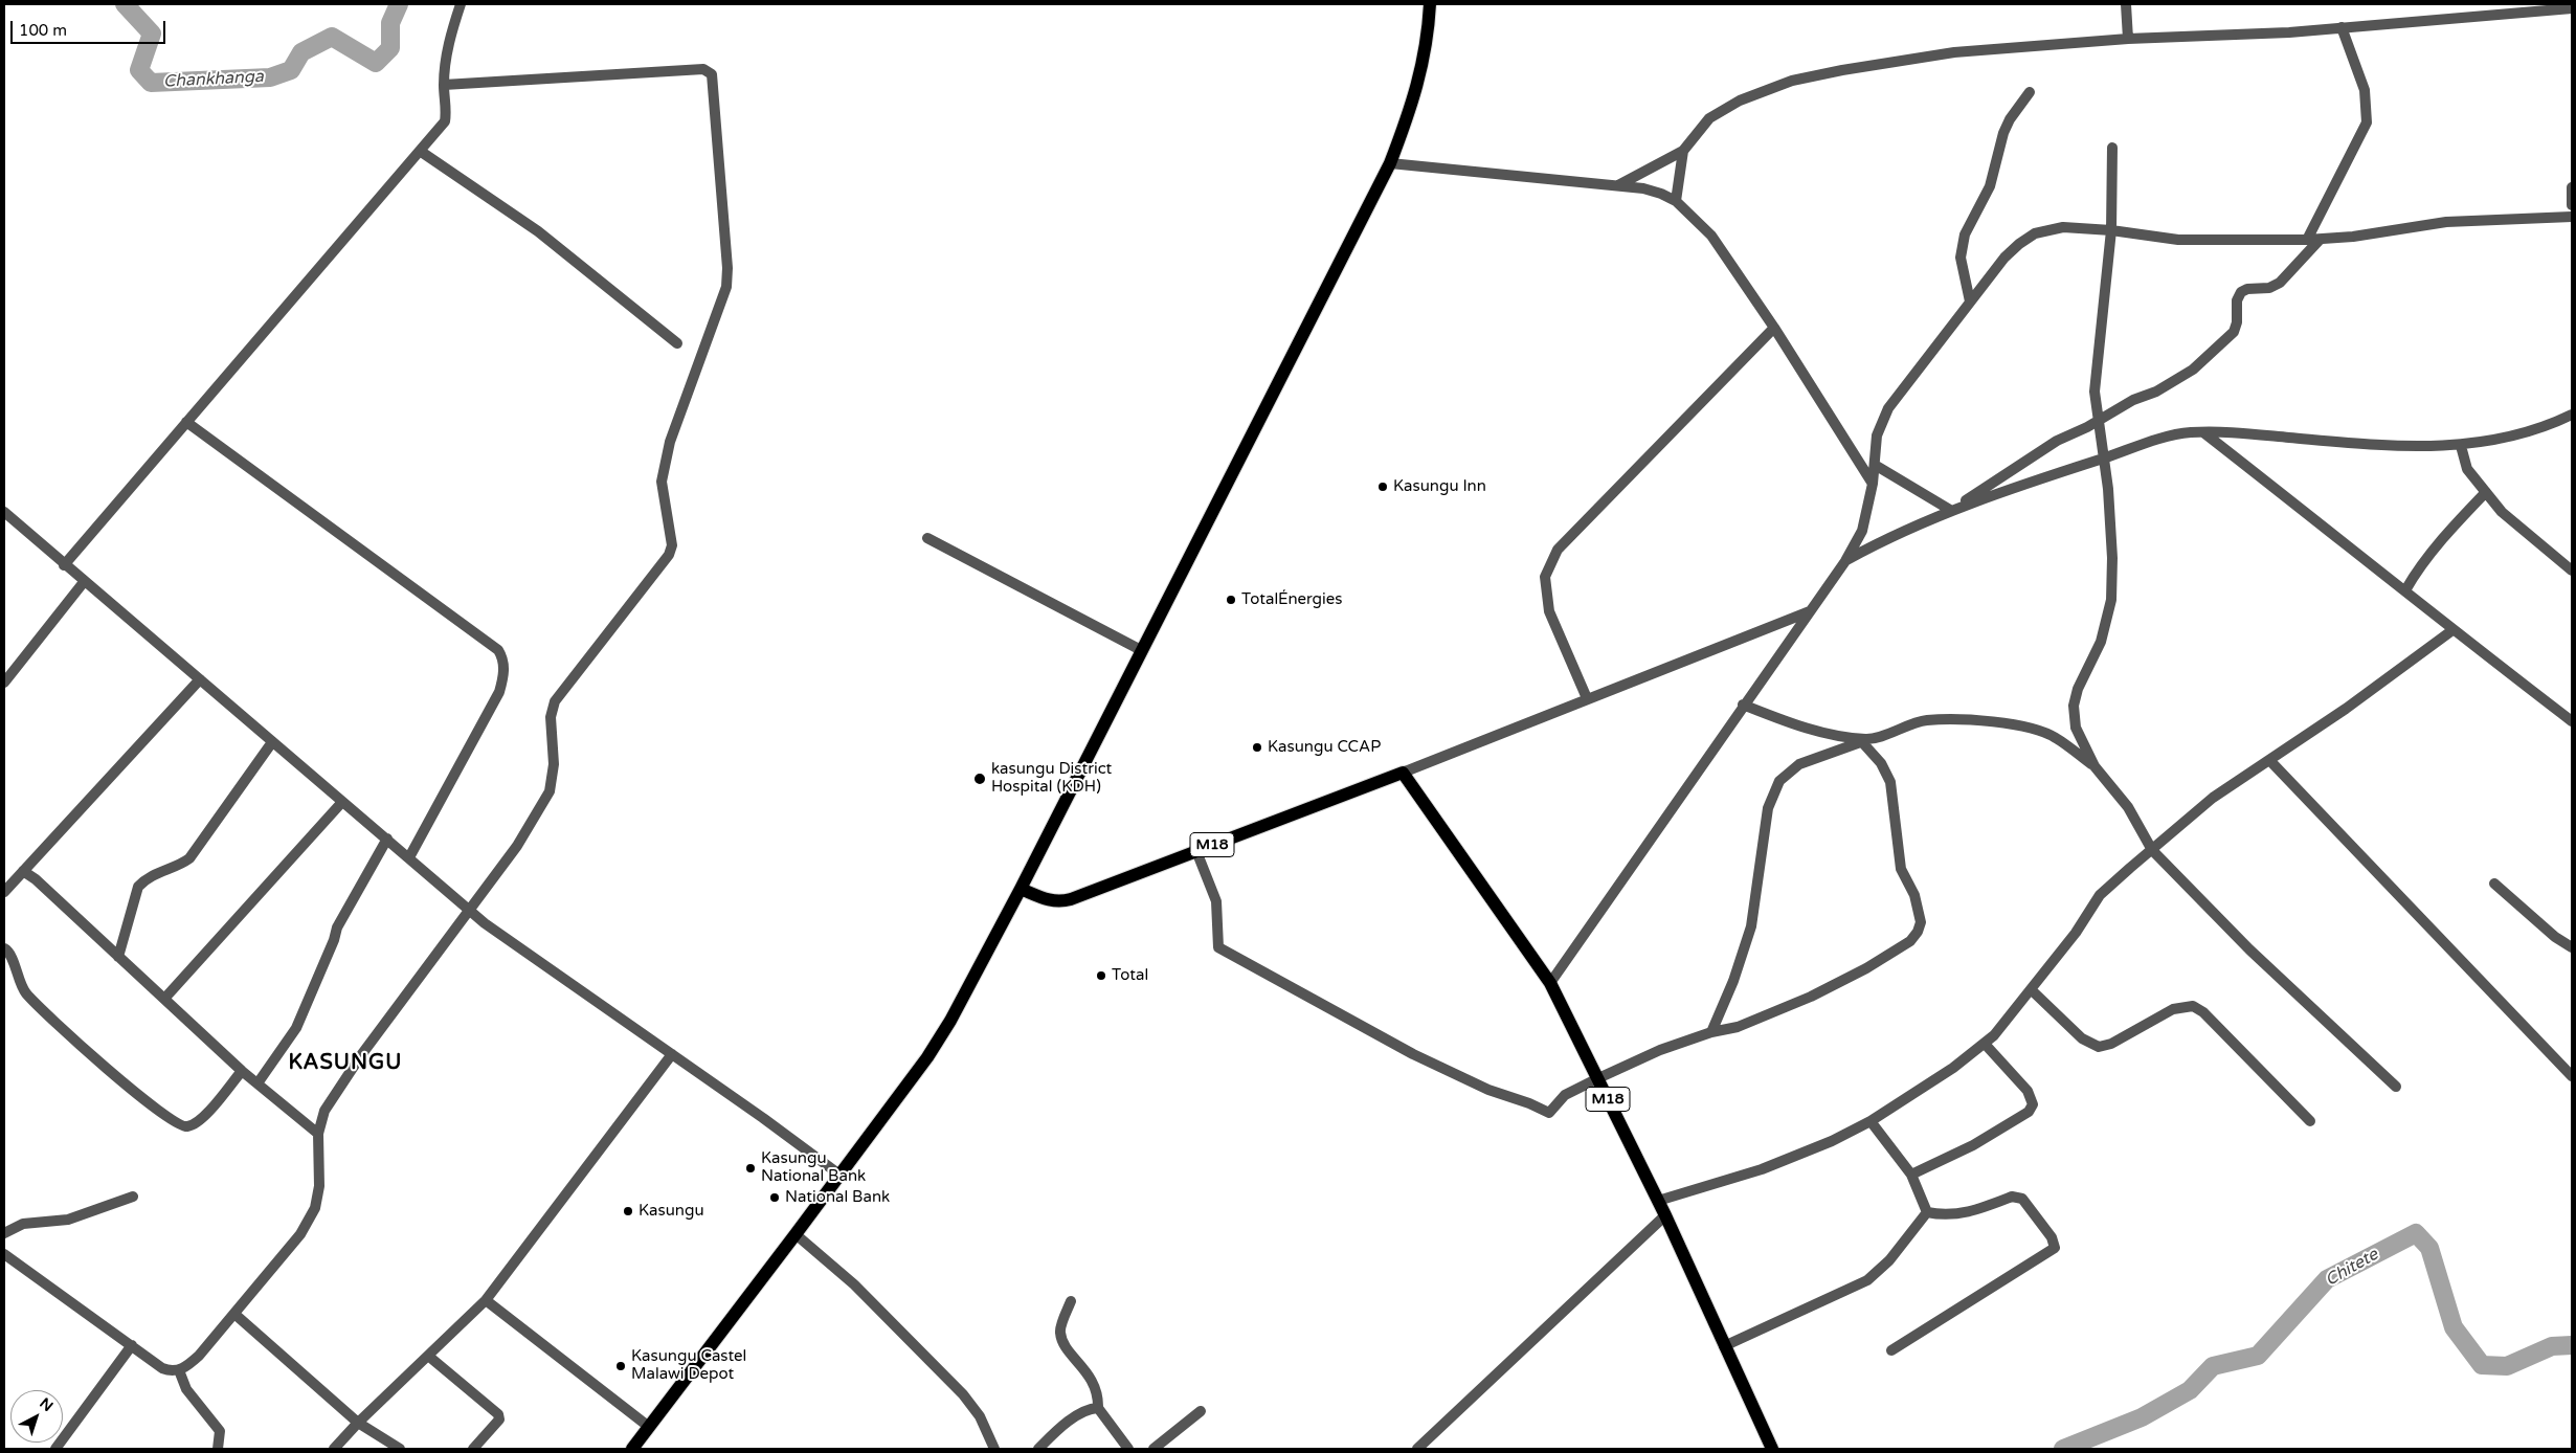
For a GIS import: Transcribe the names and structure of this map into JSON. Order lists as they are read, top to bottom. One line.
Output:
{"streets":{"main road":["M18"]},"districts":["KASUNGU"],"water":["Chankhanga","Chitete"],"places":["Kasungu Inn","TotalÉnergies","Kasungu CCAP","kasungu District Hospital (KDH)","Total","Kasungu National Bank","National Bank","Kasungu","Kasungu Castel Malawi Depot"],"scale_bar":"100 m","north":"top right"}
